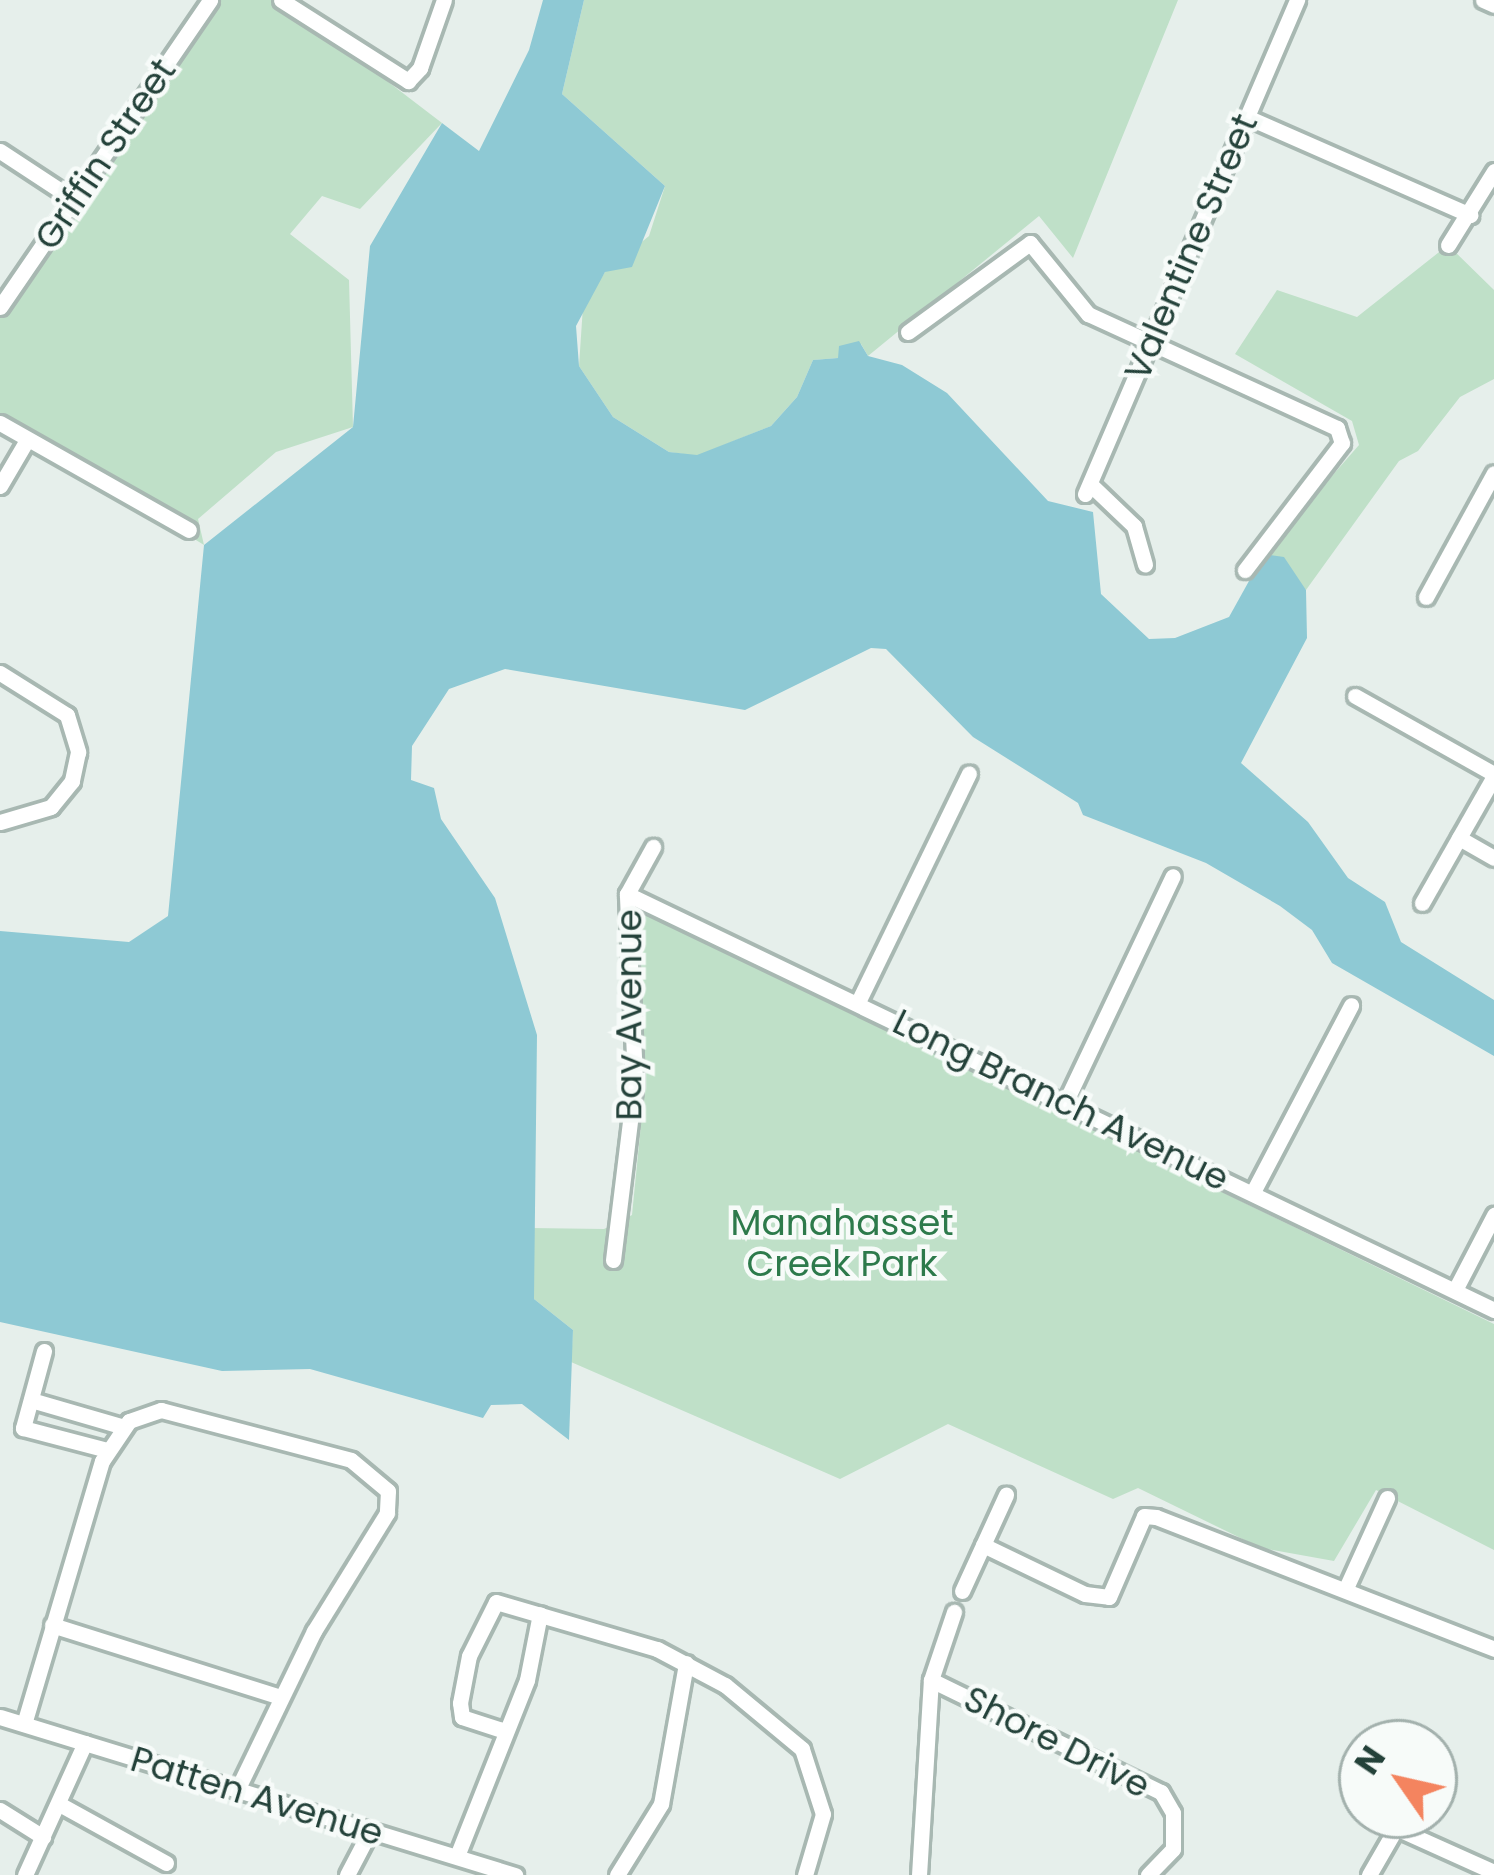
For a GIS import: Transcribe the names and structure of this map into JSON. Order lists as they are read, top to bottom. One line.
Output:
{"streets":{"street":["Griffin Street","Valentine Street","Bay Avenue","Long Branch Avenue","Shore Drive","Patten Avenue"]},"crossings":[["Bay Avenue","Long Branch Avenue"]],"parks":["Manahasset Creek Park"],"north":"top left"}
